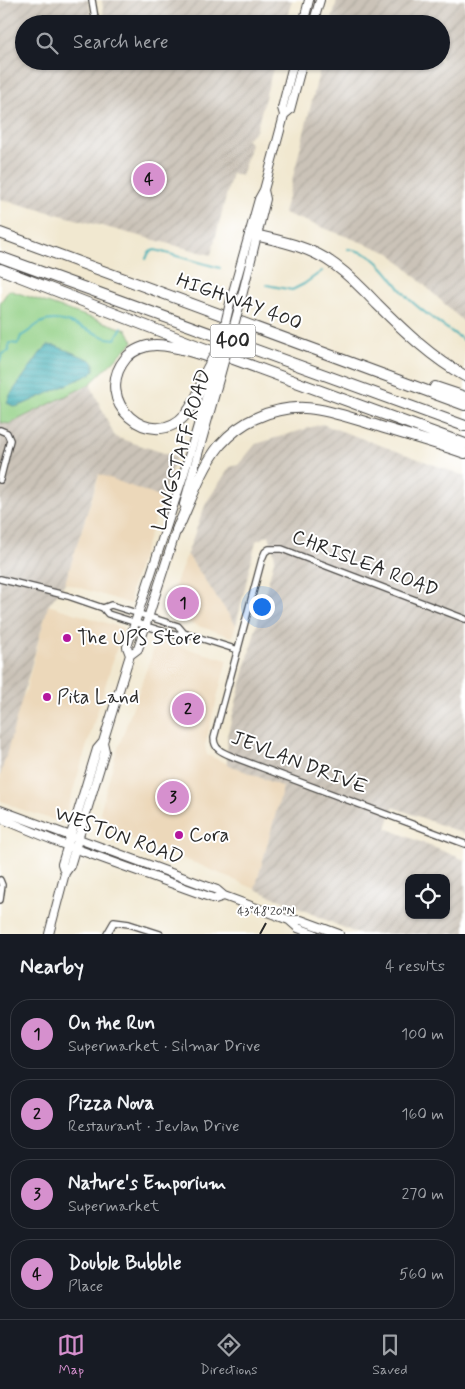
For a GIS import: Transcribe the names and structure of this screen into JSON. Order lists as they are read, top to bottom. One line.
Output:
{"streets":{"highway":["HIGHWAY 400","400"],"main road":["LANGSTAFF ROAD","WESTON ROAD"],"street":["CHRISLEA ROAD","JEVLAN DRIVE"]},"crossings":[["LANGSTAFF ROAD","WESTON ROAD"],["CHRISLEA ROAD","JEVLAN DRIVE"]],"places":["The UPS Store","Pita Land","Cora"],"page":{"search":"Search here","pins":["4","1","2","3"],"heading":["Nearby","4 results"],"list":[{"mark":"1","name":"On the Run","note":"Supermarket · Silmar Drive","value":"100 m"},{"mark":"2","name":"Pizza Nova","note":"Restaurant · Jevlan Drive","value":"160 m"},{"mark":"3","name":"Nature's Emporium","note":"Supermarket","value":"270 m"},{"mark":"4","name":"Double Bubble","note":"Place","value":"560 m"}],"nav":["Map","Directions","Saved"]},"coordinates":["43°48'20\"N"]}
